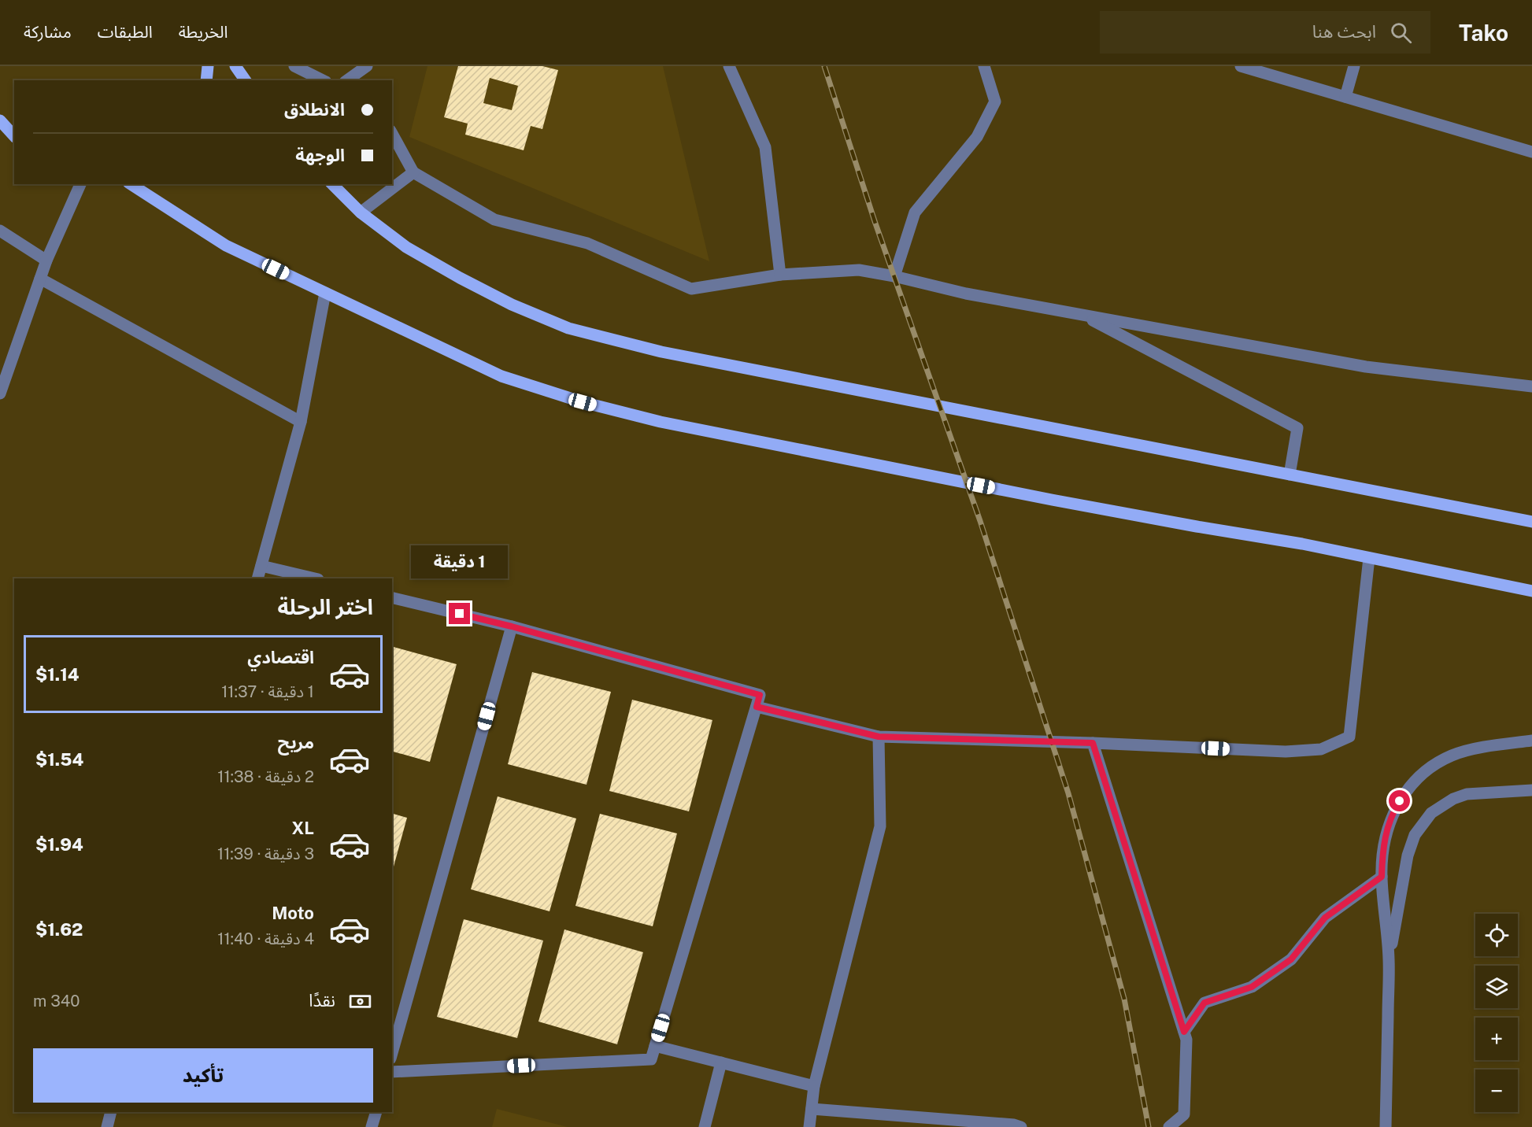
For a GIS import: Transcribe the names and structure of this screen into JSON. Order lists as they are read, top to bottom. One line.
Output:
{"page":{"header":"Tako","search":"ابحث هنا","nav":["الخريطة","الطبقات","مشاركة"],"banner":["الانطلاق","الوجهة"],"bubble":"1 دقيقة","heading":"اختر الرحلة","list":[{"name":"اقتصادي","note":"1 دقيقة · 11:37","value":"$1.14"},{"name":"مريح","note":"2 دقيقة · 11:38","value":"$1.54"},{"name":"XL","note":"3 دقيقة · 11:39","value":"$1.94"},{"name":"Moto","note":"4 دقيقة · 11:40","value":"$1.62"}],"map_buttons":["+","−"],"pay":["نقدًا","340 m"],"buttons":"تأكيد"}}
